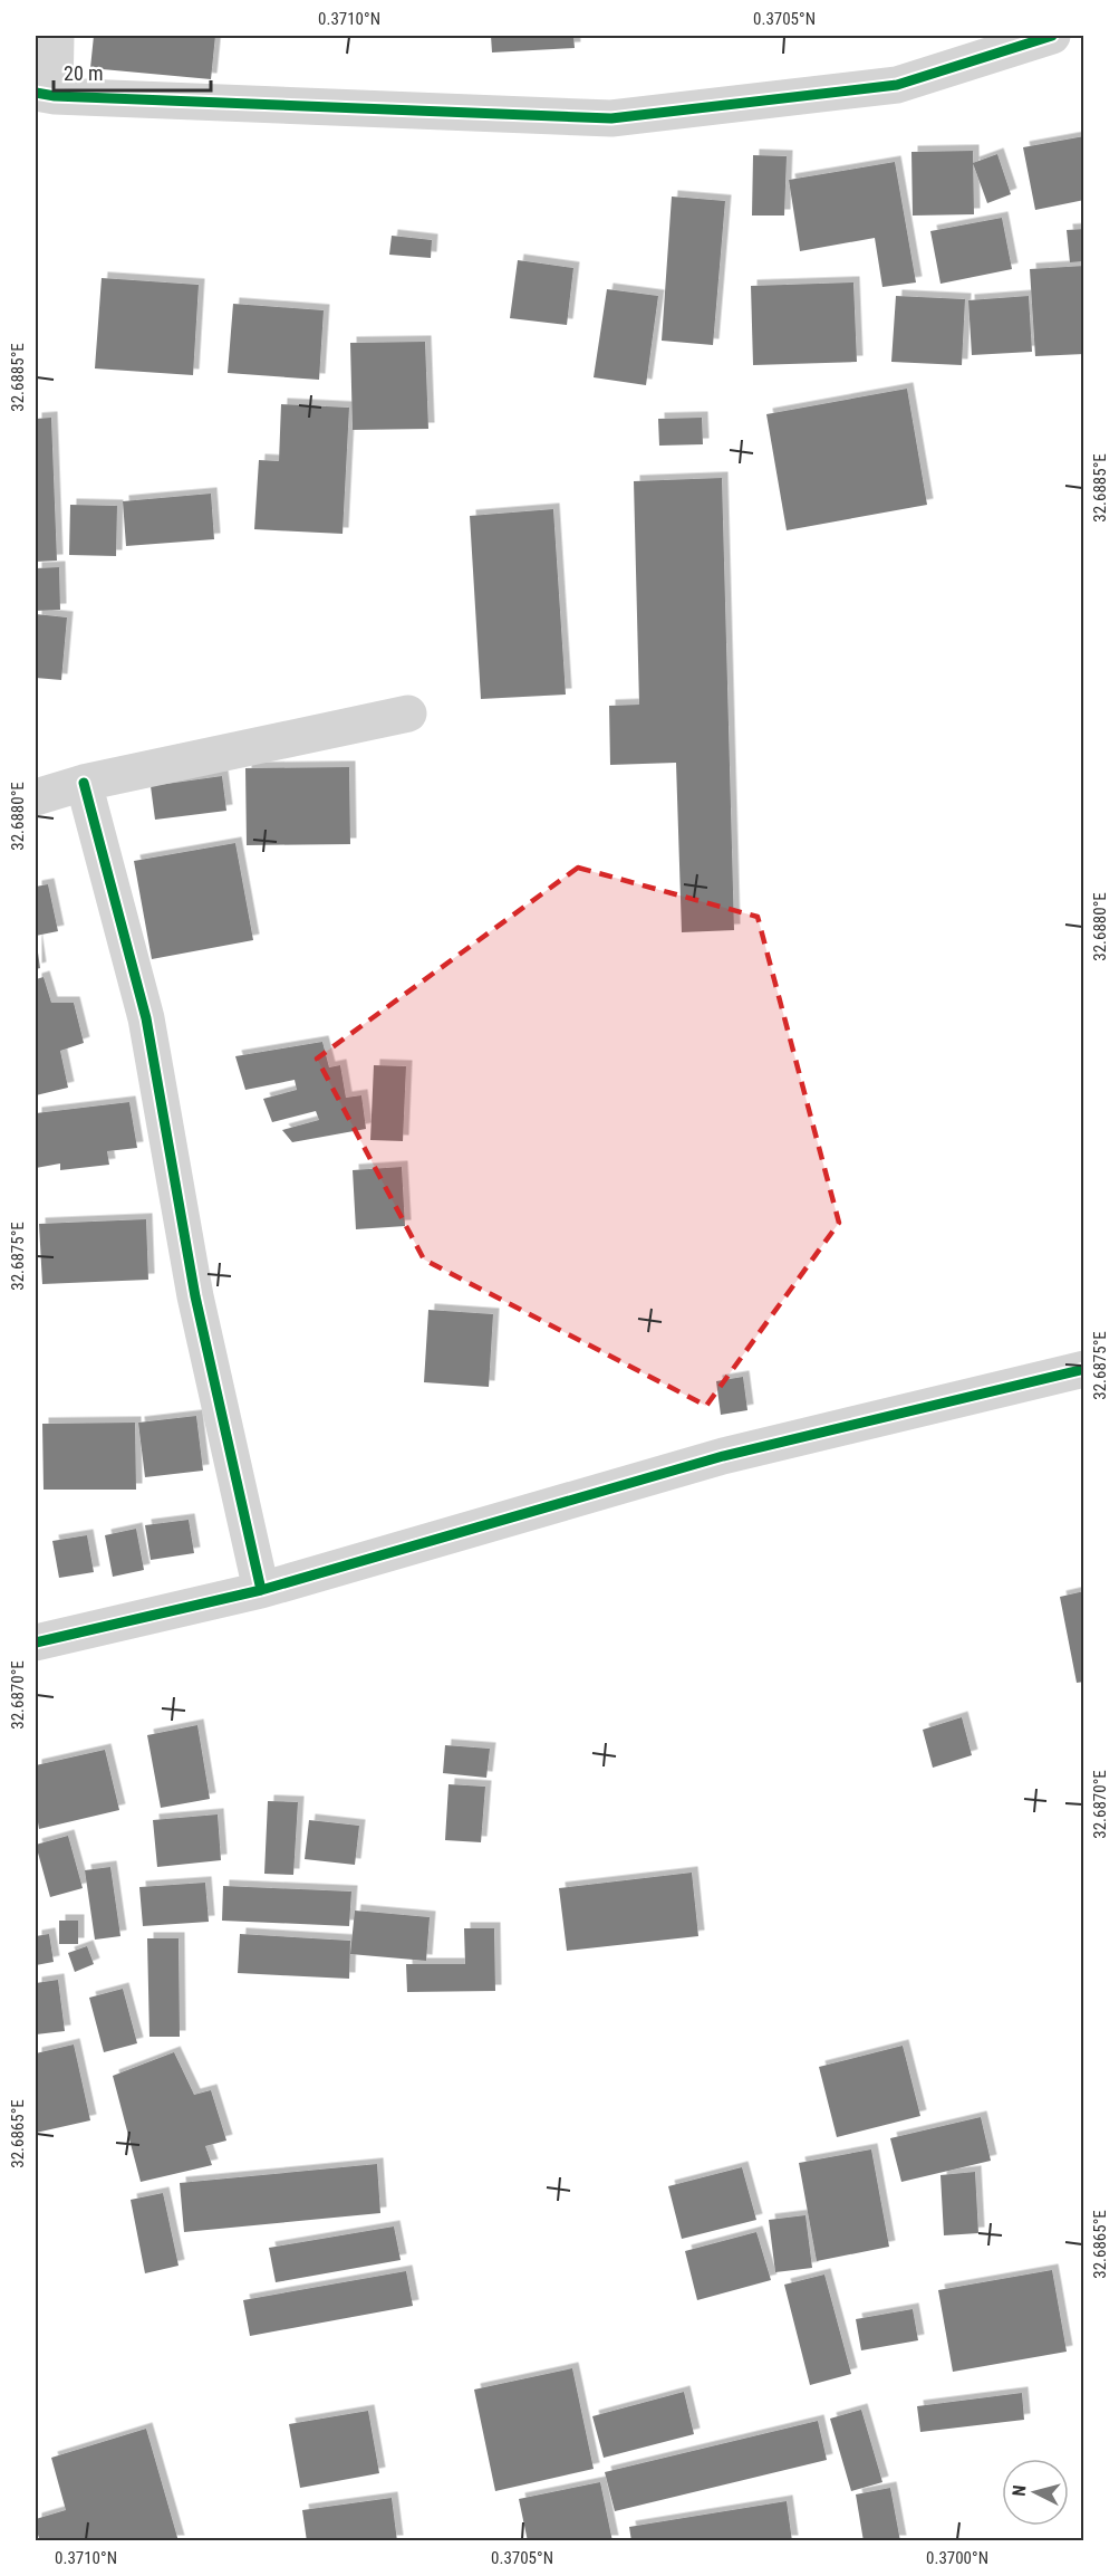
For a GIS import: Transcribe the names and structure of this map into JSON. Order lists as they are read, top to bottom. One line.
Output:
{"scale_bar":"20 m","north":"left","coordinates":["0.3710°N","0.3705°N","32.6885°E","32.6880°E","32.6875°E","32.6870°E","32.6865°E","0.3700°N"]}
